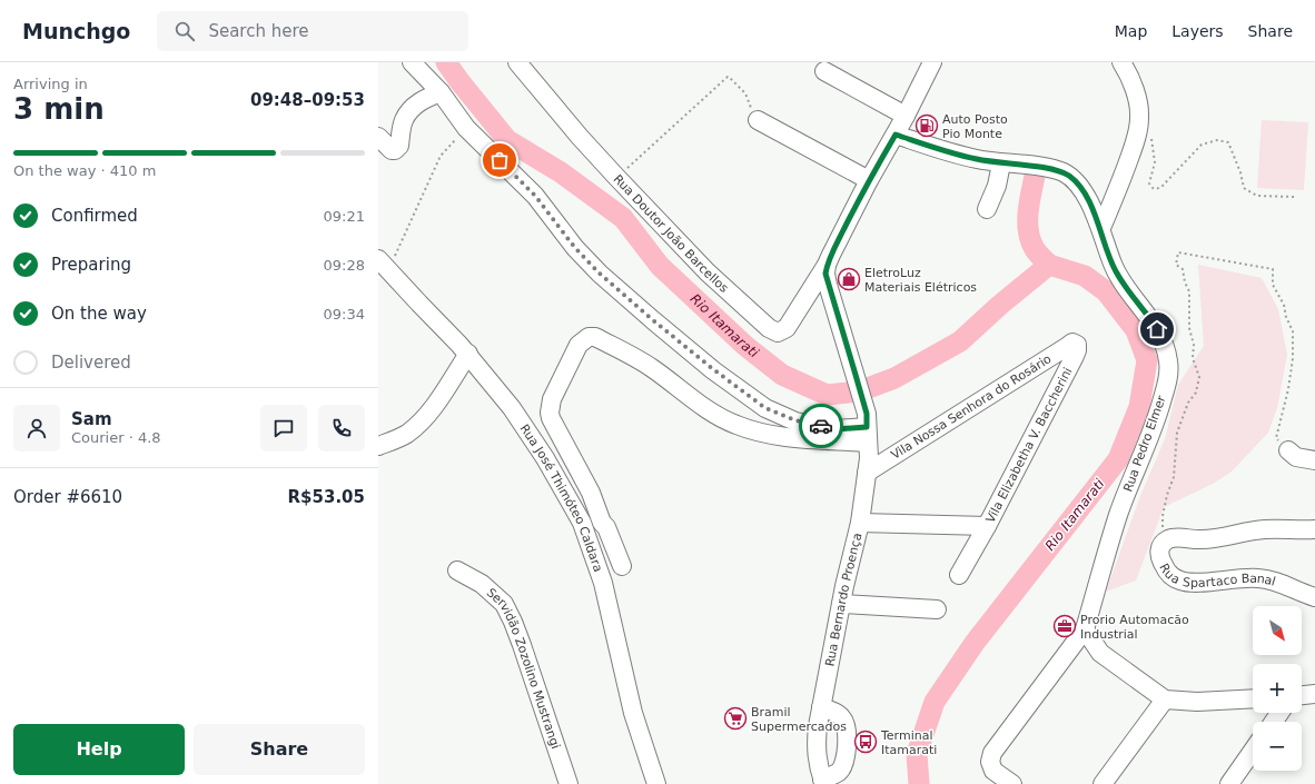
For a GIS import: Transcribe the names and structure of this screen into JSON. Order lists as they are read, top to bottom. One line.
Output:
{"streets":{"street":["Rua Doutor João Barcellos","Vila Nossa Senhora do Rosário","Vila Elizabetha V. Baccherini","Rua Pedro Elmer","Rua José Thimóteo Caldara","Rua Spartaco Banal","Rua Bernardo Proença","Servidão Zozolino Mustrangi"]},"crossings":[["Rua Doutor João Barcellos","Rua Pedro Elmer"],["Rua Doutor João Barcellos","Rua Bernardo Proença"],["Vila Nossa Senhora do Rosário","Vila Elizabetha V. Baccherini"],["Vila Nossa Senhora do Rosário","Rua Bernardo Proença"],["Vila Elizabetha V. Baccherini","Rua Bernardo Proença"]],"water":["Rio Itamarati"],"places":{"fuel station":["Auto Posto Pio Monte"],"shop":["EletroLuz Materiais Elétricos"],"office":["Prorio Automacão Industrial"],"supermarket":["Bramil Supermercados"],"bus stop":["Terminal Itamarati"]},"north":"bottom right","page":{"header":"Munchgo","search":"Search here","nav":["Map","Layers","Share"],"heading":["3 min","Arriving in","09:48–09:53"],"panel":["Sam","Courier · 4.8","Order #6610","R$53.05"],"bar":"On the way · 410 m","list":[["Confirmed","09:21"],["Preparing","09:28"],["On the way","09:34"],"Delivered"],"map_buttons":["+","−"],"buttons":["Help","Share"]}}
